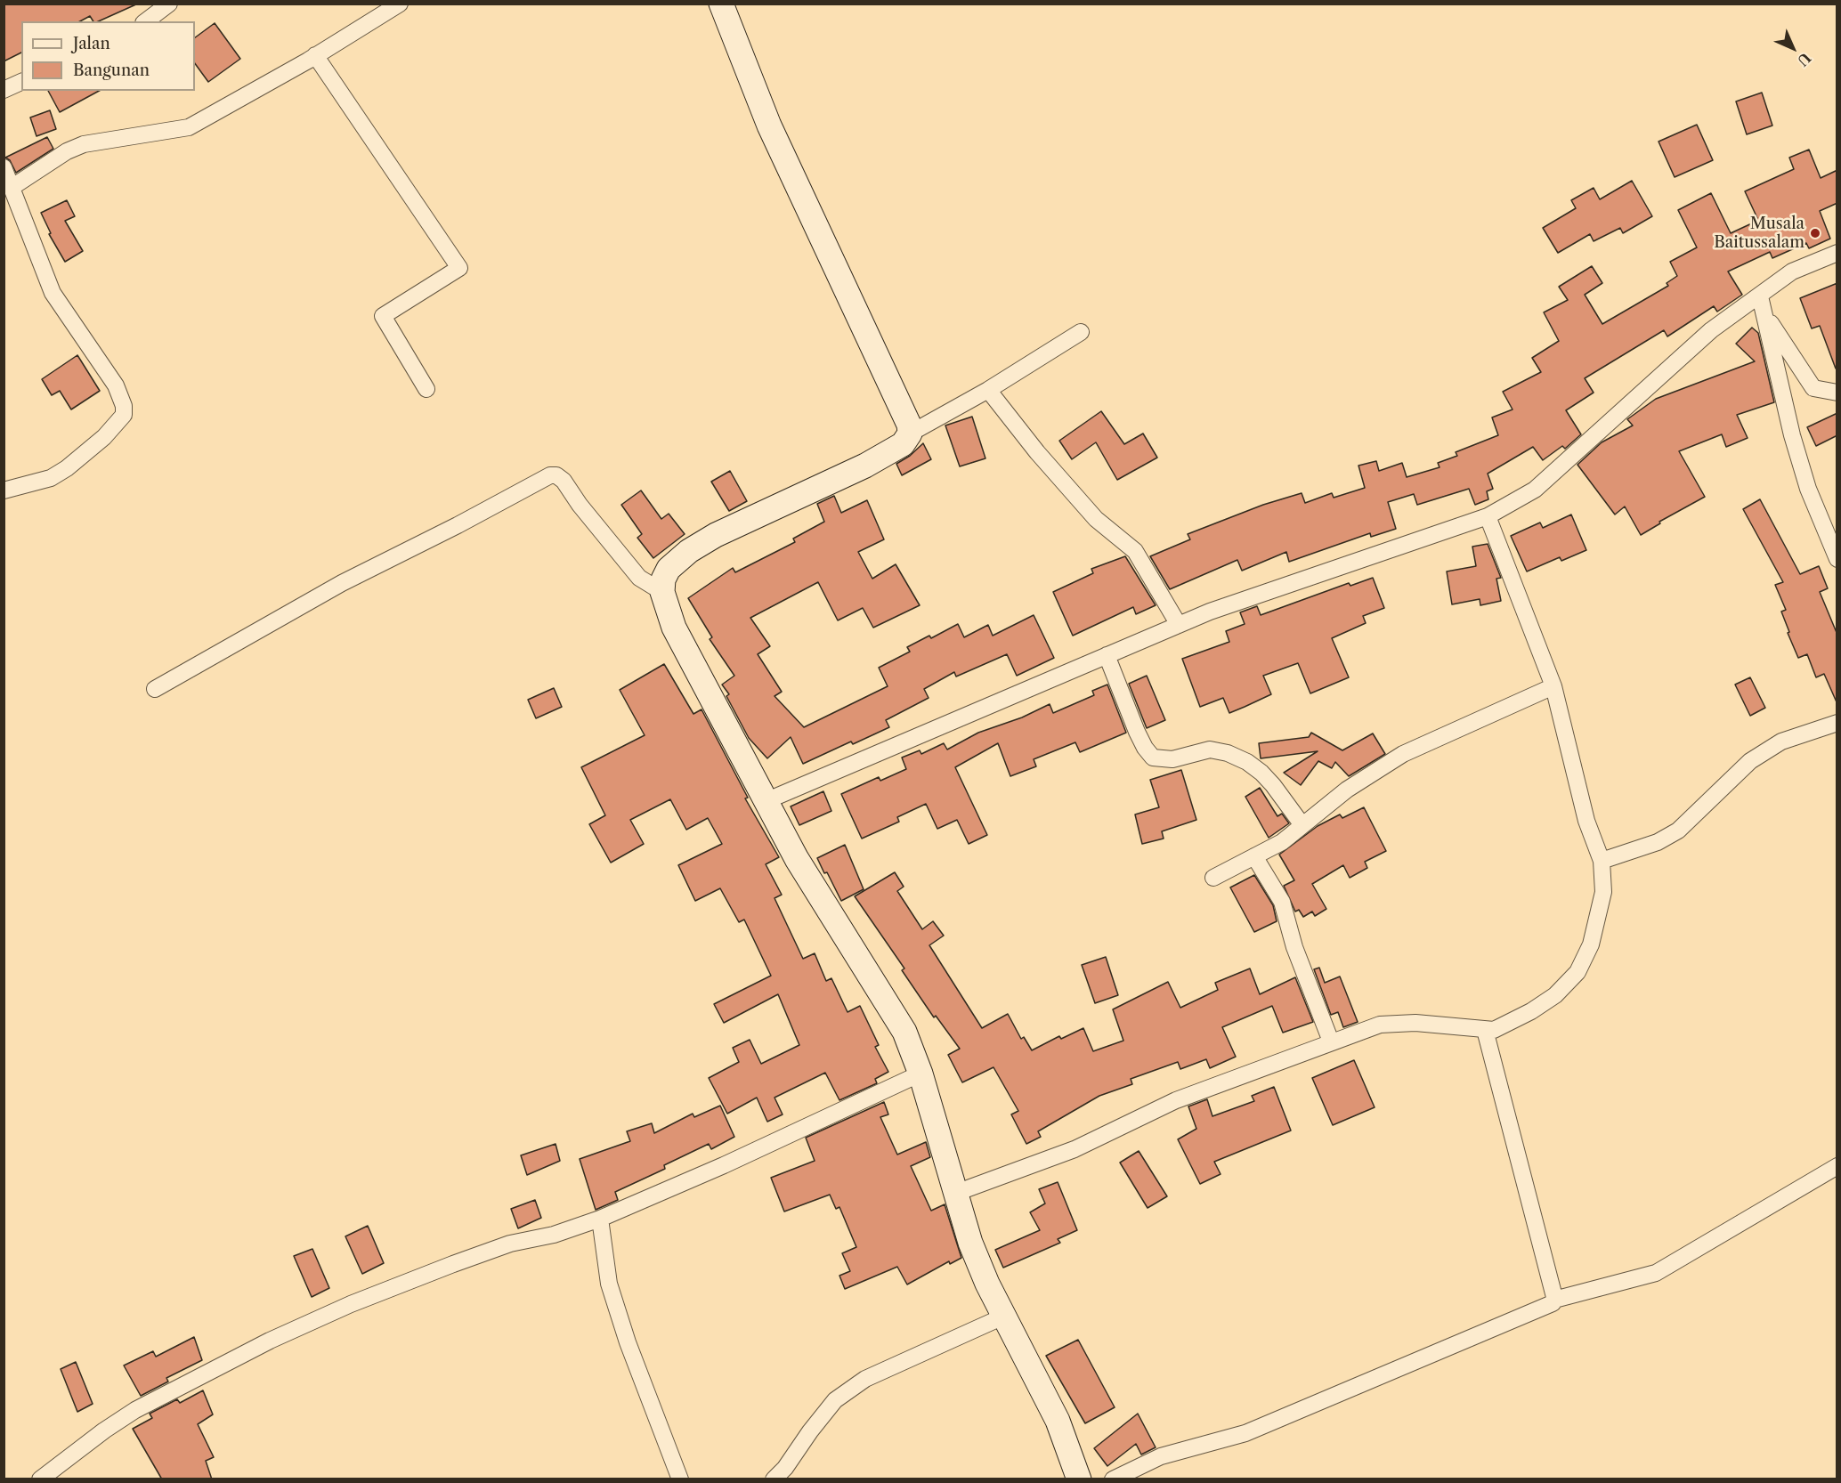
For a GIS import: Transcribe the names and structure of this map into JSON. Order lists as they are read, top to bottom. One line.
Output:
{"places":["Musala Baitussalam"],"legend":["Jalan","Bangunan"],"north":"bottom right"}
